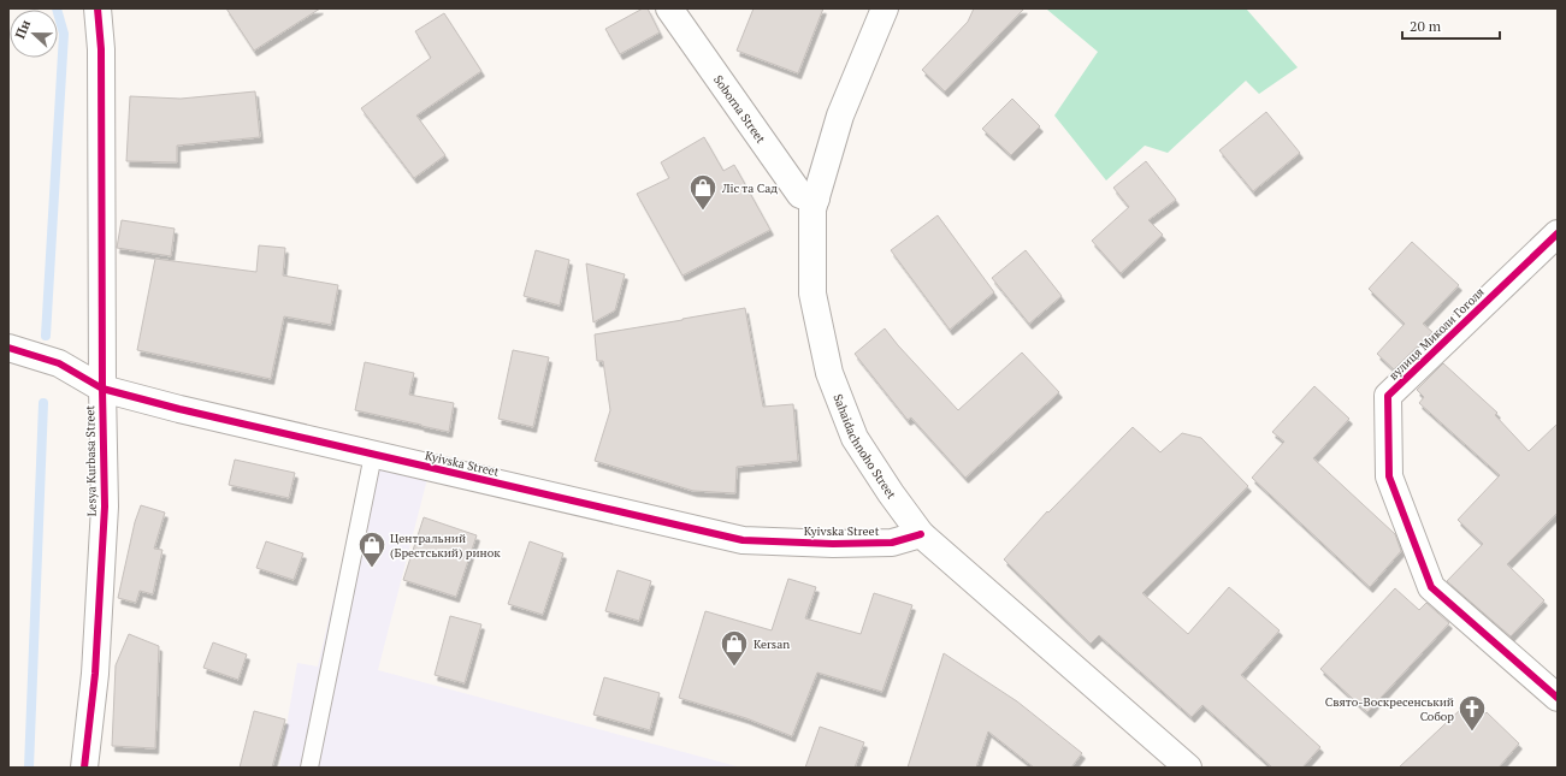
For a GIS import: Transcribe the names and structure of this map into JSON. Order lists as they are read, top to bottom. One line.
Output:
{"streets":{"street":["Soborna Street","вулиця Миколи Гоголя","Sahaidachnoho Street","Lesya Kurbasa Street","Kyivska Street"]},"crossings":[["Soborna Street","Sahaidachnoho Street"],["Sahaidachnoho Street","Kyivska Street"],["Lesya Kurbasa Street","Kyivska Street"]],"places":{"shop":["Ліс та Сад","Центральний (Брестський) ринок","Kersan"],"church":["Свято-Воскресенський Собор"]},"scale_bar":"20 m","north":"left"}
